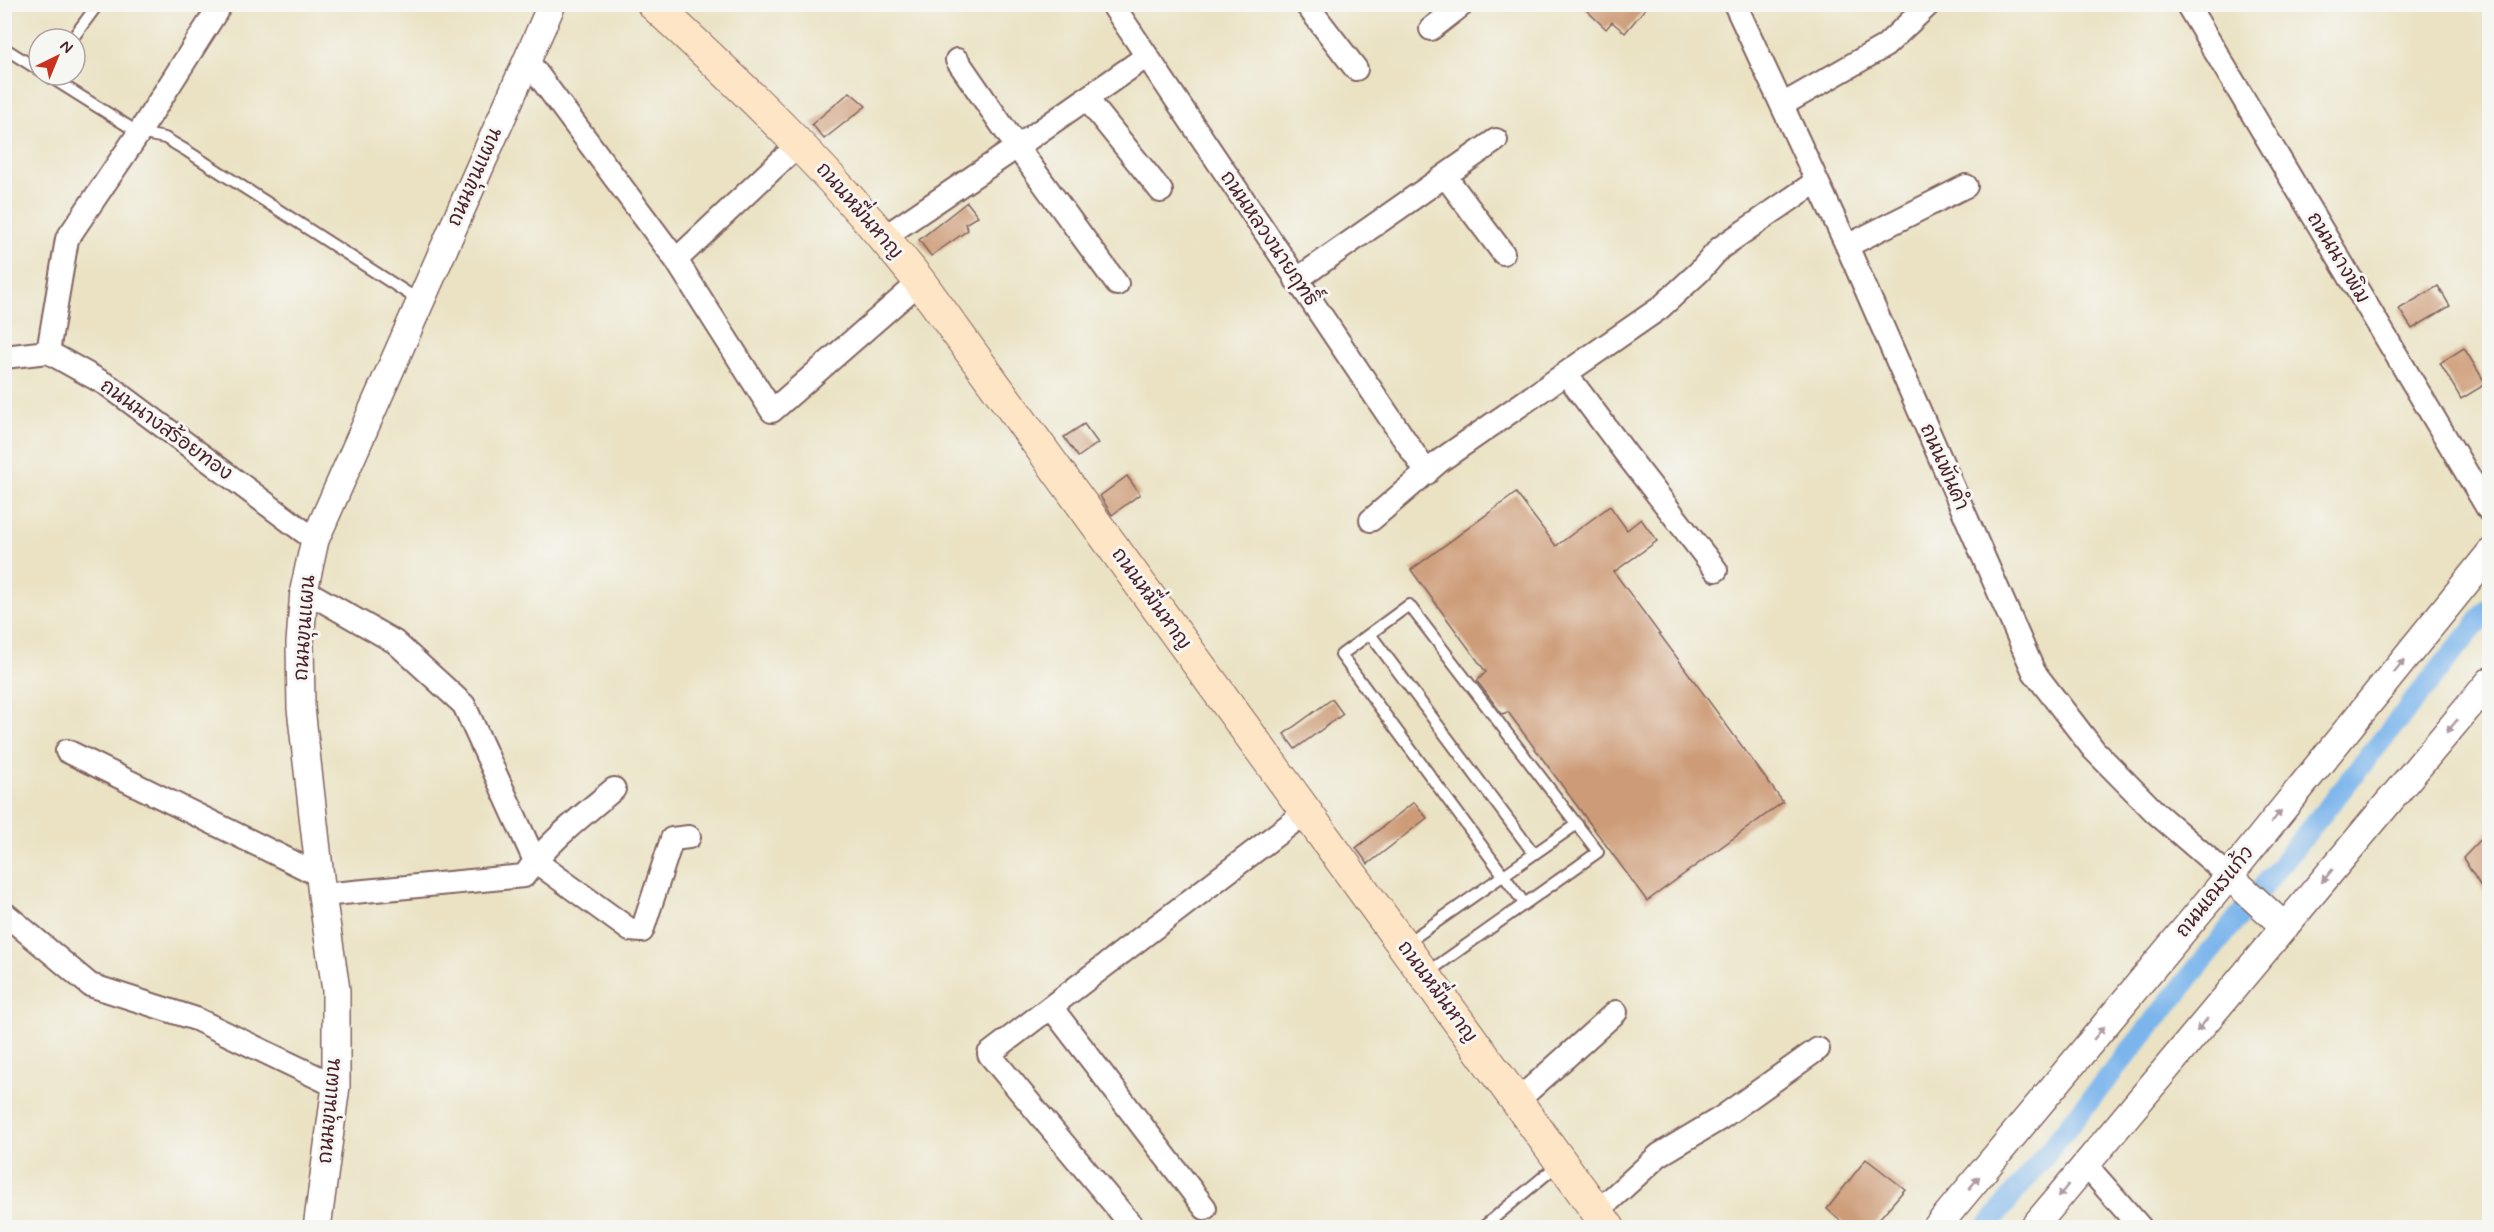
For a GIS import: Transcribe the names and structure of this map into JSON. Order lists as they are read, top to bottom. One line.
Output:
{"streets":{"main road":["ถนนหมื่นหาญ"],"street":["ถนนขุนแผน","ถนนหลวงนายฤทธิ์","ถนนนางพิม","ถนนนางสร้อยทอง","ถนนพันคำ","ถนนเณรแก้ว"]},"crossings":[["ถนนขุนแผน","ถนนนางสร้อยทอง"],["ถนนพันคำ","ถนนเณรแก้ว"]],"north":"top right"}
